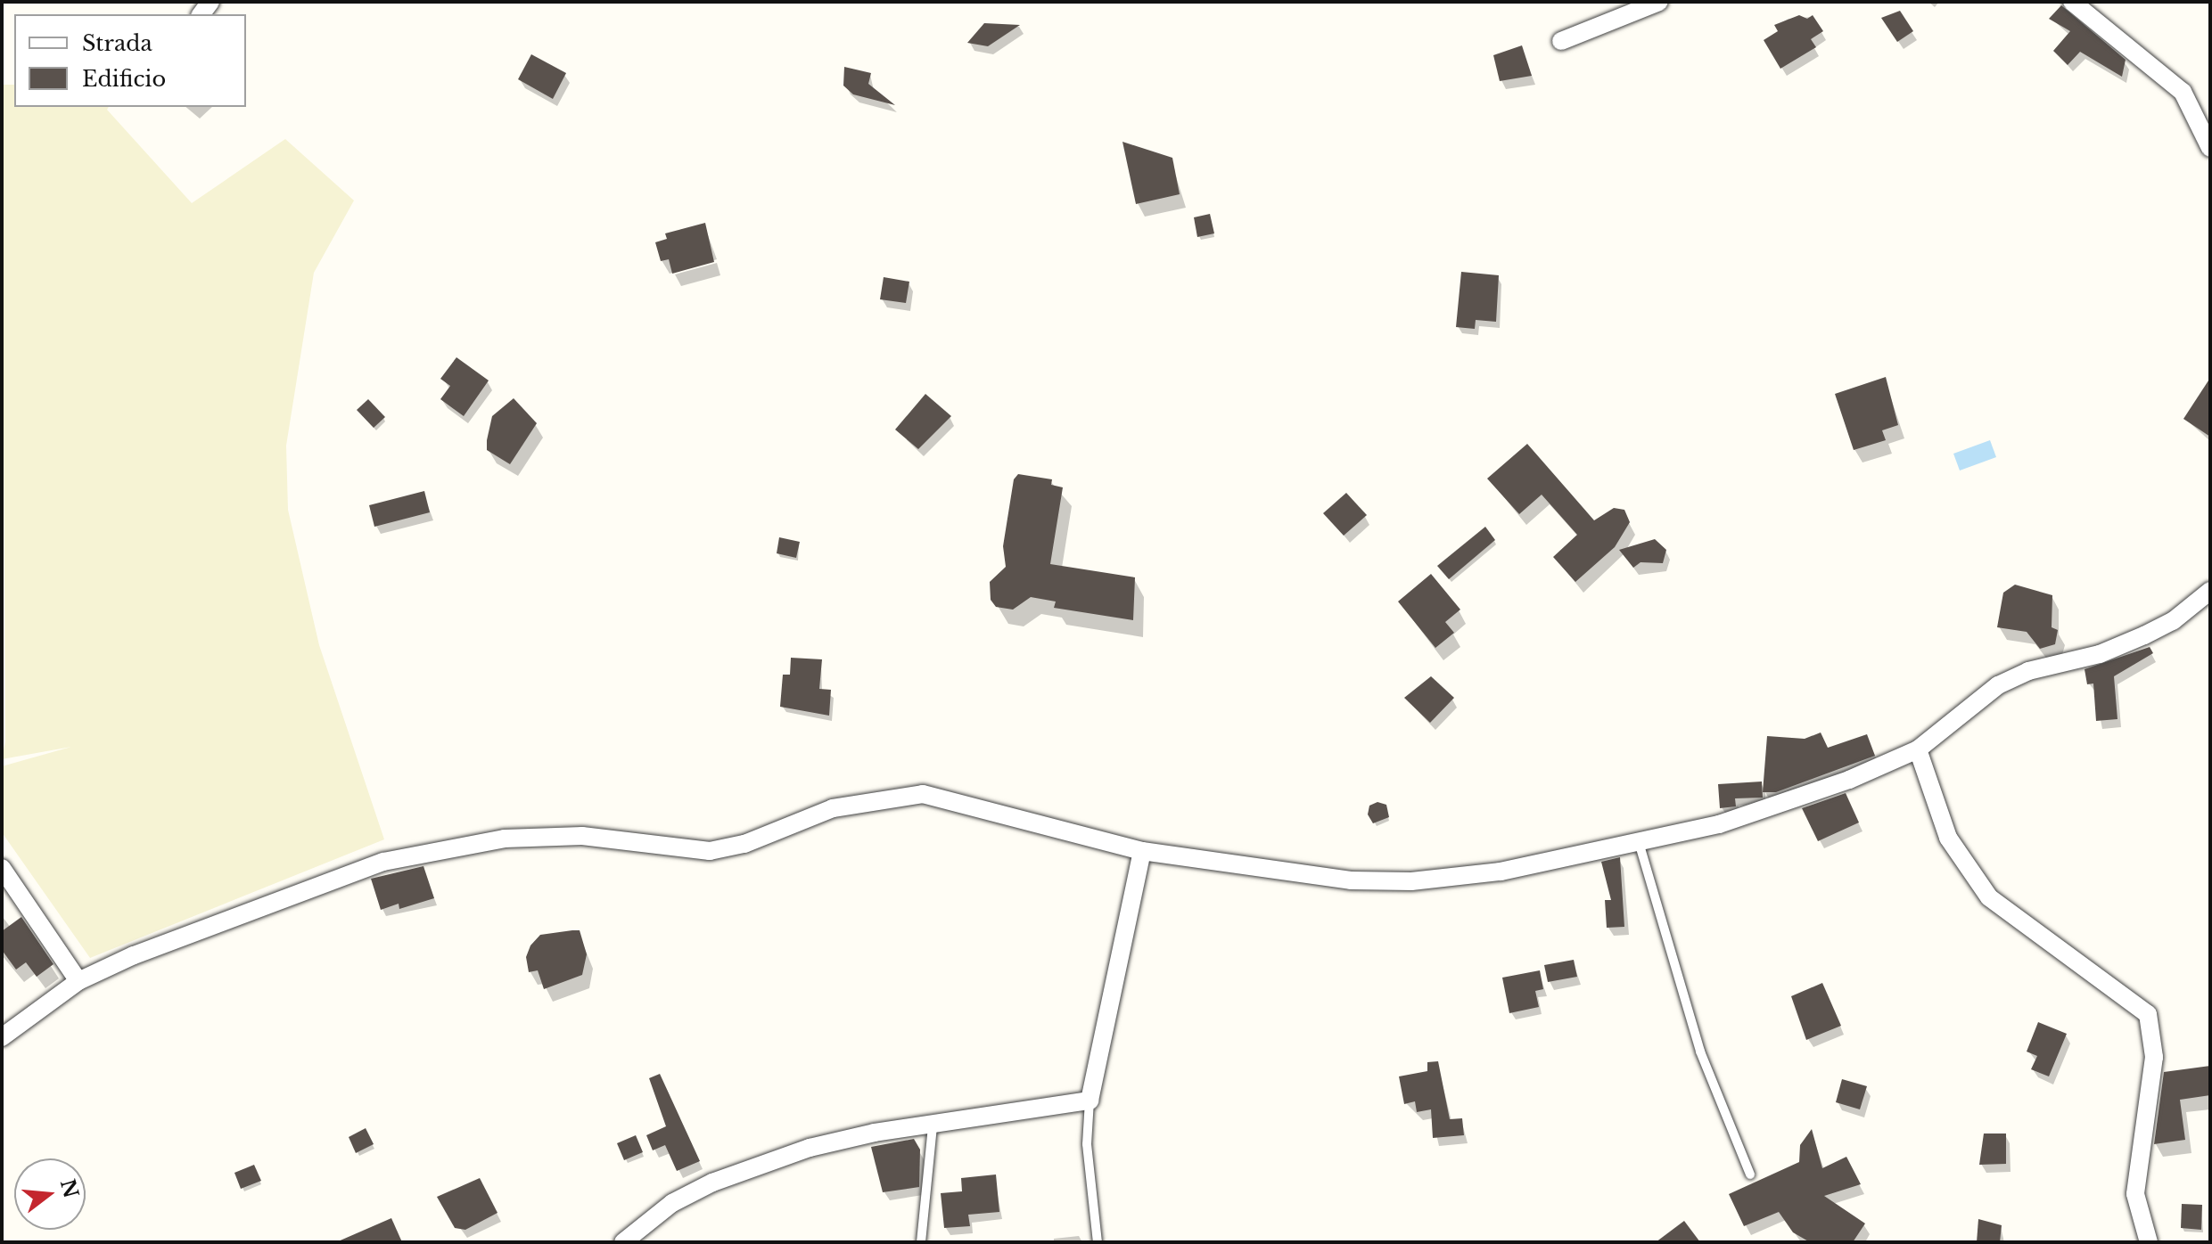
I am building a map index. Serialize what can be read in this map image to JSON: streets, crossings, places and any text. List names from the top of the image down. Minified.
{"legend":["Strada","Edificio"],"north":"right"}
